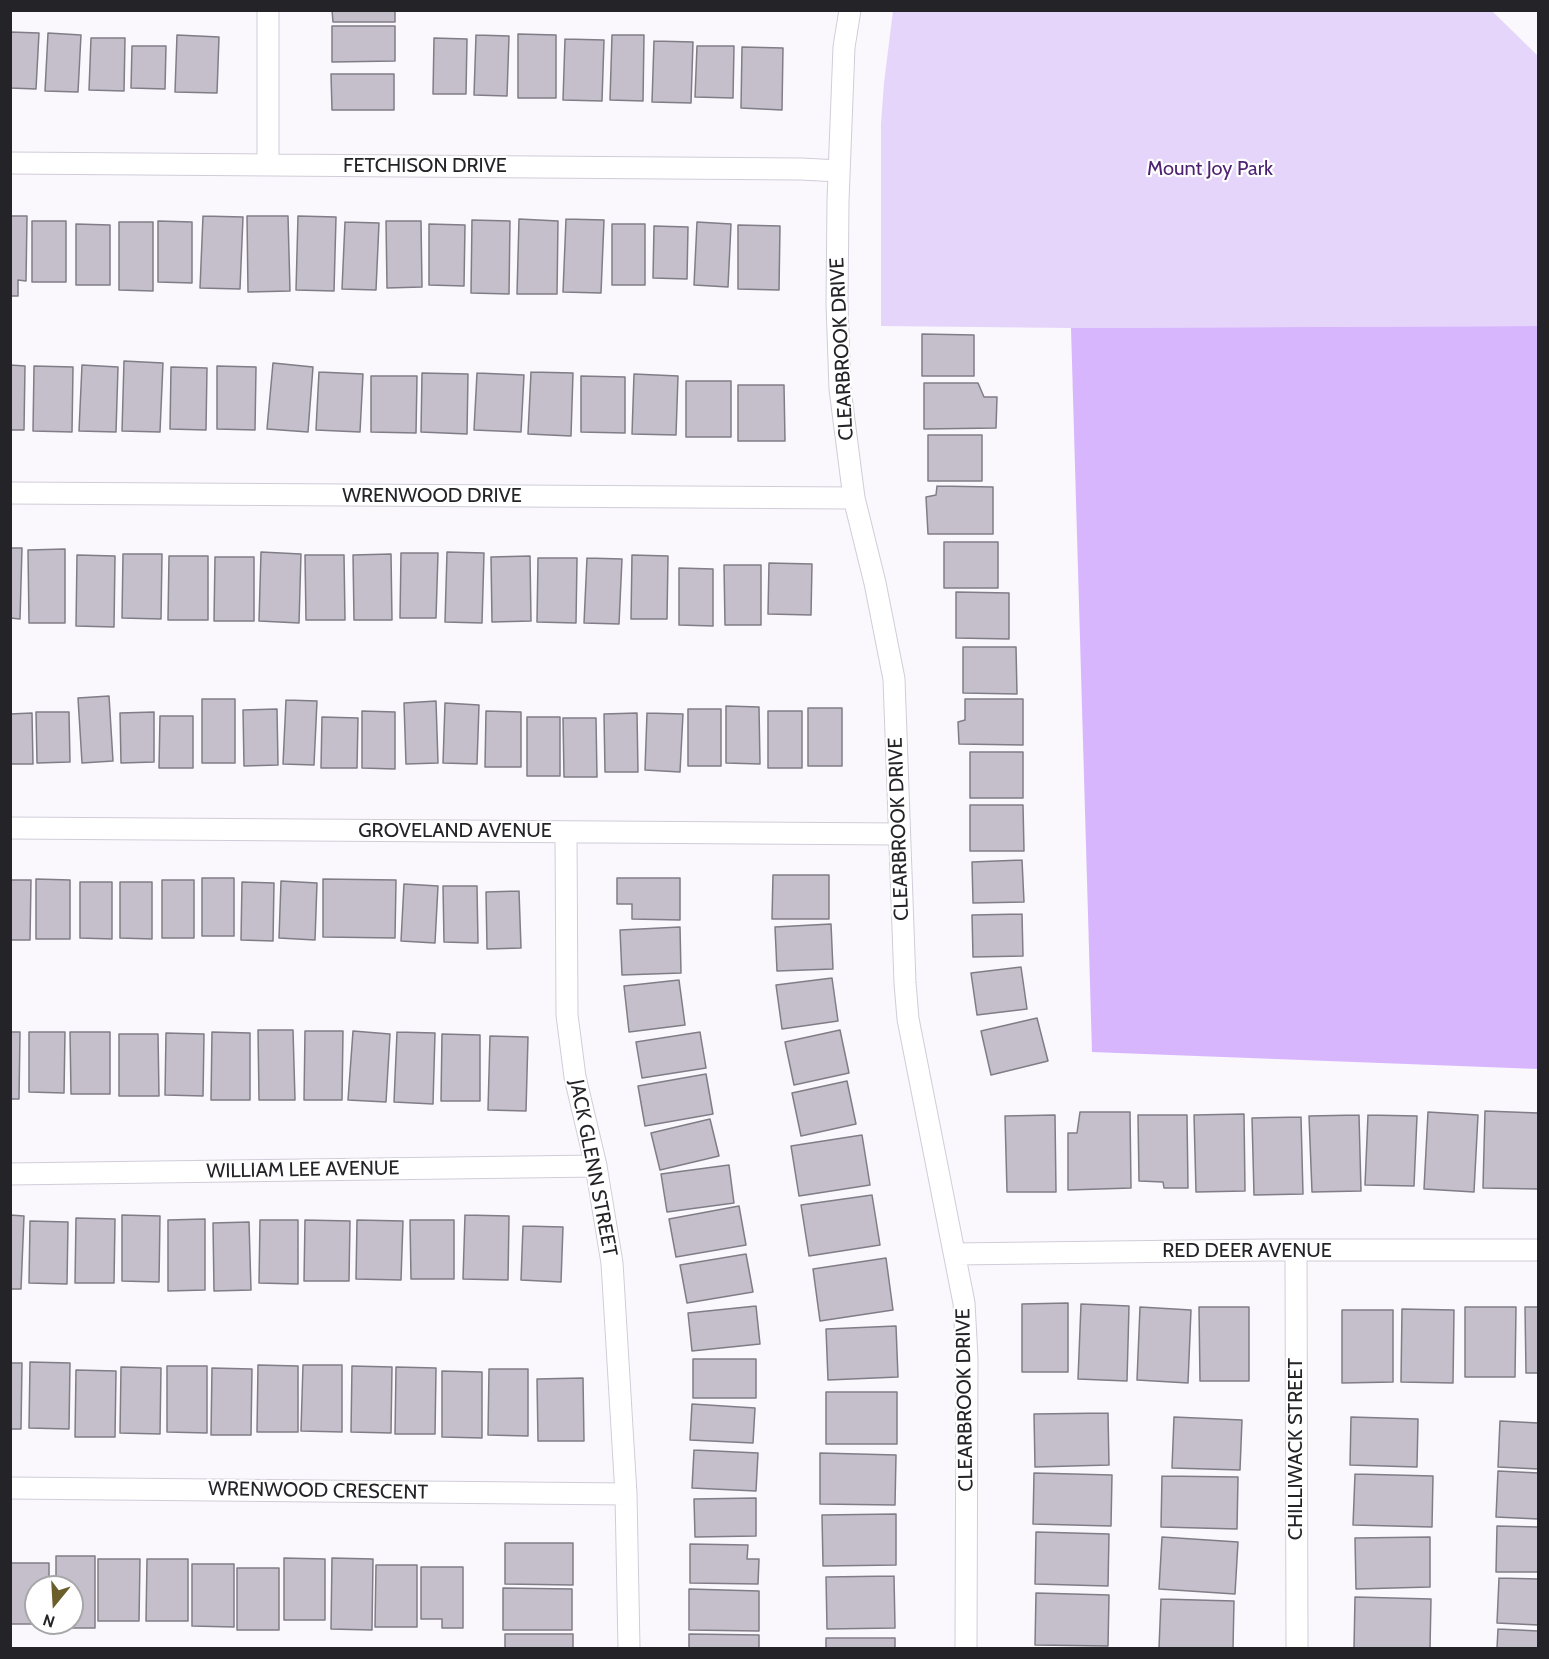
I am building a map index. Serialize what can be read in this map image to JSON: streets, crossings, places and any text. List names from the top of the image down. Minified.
{"streets":{"street":["FETCHISON DRIVE","CLEARBROOK DRIVE","WRENWOOD DRIVE","GROVELAND AVENUE","JACK GLENN STREET","WILLIAM LEE AVENUE","RED DEER AVENUE","CHILLIWACK STREET","WRENWOOD CRESCENT"]},"crossings":[["FETCHISON DRIVE","CLEARBROOK DRIVE"],["CLEARBROOK DRIVE","WRENWOOD DRIVE"],["CLEARBROOK DRIVE","GROVELAND AVENUE"],["CLEARBROOK DRIVE","RED DEER AVENUE"],["GROVELAND AVENUE","JACK GLENN STREET"],["JACK GLENN STREET","WILLIAM LEE AVENUE"],["JACK GLENN STREET","WRENWOOD CRESCENT"],["RED DEER AVENUE","CHILLIWACK STREET"]],"parks":["Mount Joy Park"],"north":"bottom"}
